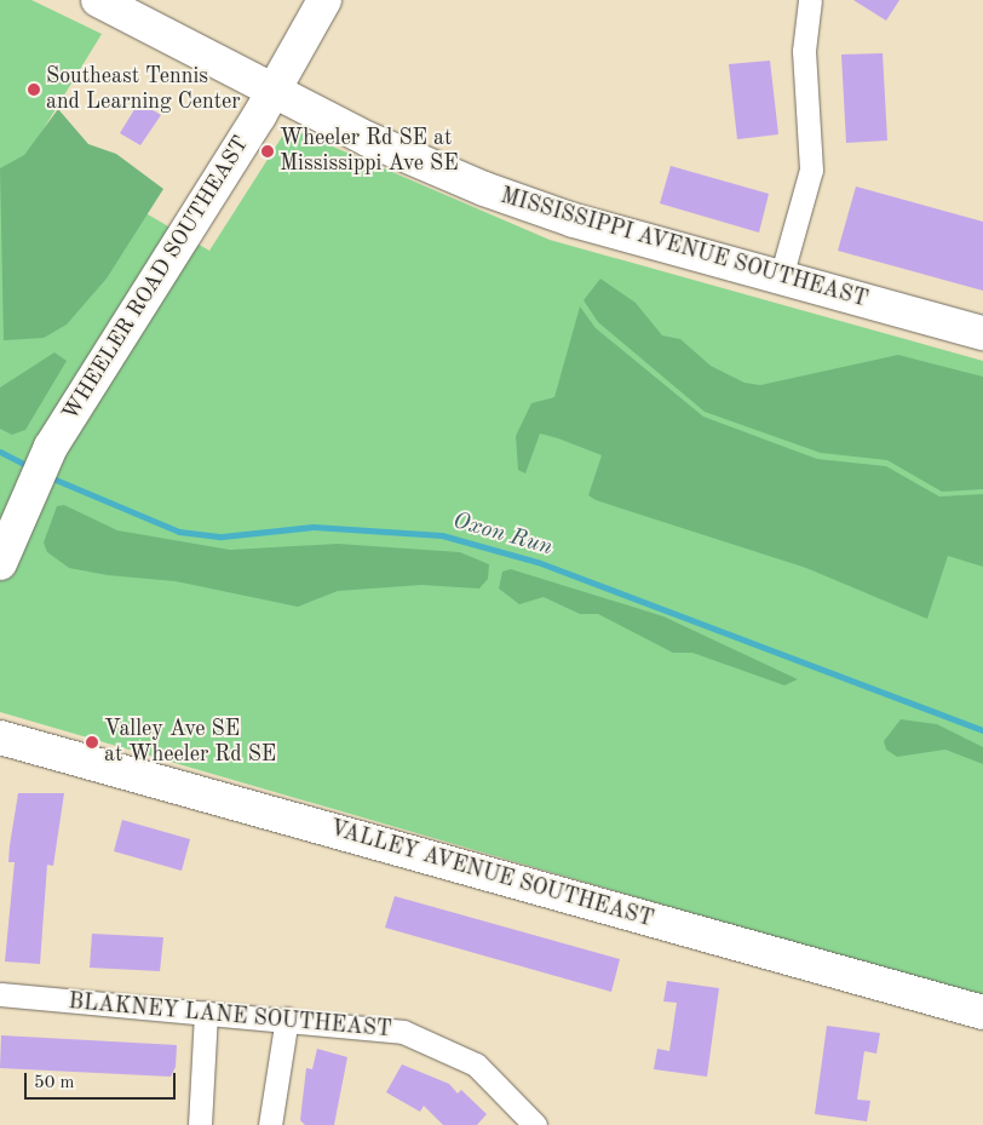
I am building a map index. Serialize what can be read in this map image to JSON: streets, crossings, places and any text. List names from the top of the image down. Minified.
{"streets":{"main road":["MISSISSIPPI AVENUE SOUTHEAST","WHEELER ROAD SOUTHEAST","VALLEY AVENUE SOUTHEAST"],"street":["BLAKNEY LANE SOUTHEAST"]},"crossings":[["MISSISSIPPI AVENUE SOUTHEAST","WHEELER ROAD SOUTHEAST"]],"water":["Oxon Run"],"places":["Southeast Tennis and Learning Center","Wheeler Rd SE at Mississippi Ave SE","Valley Ave SE at Wheeler Rd SE"],"scale_bar":"50 m"}
